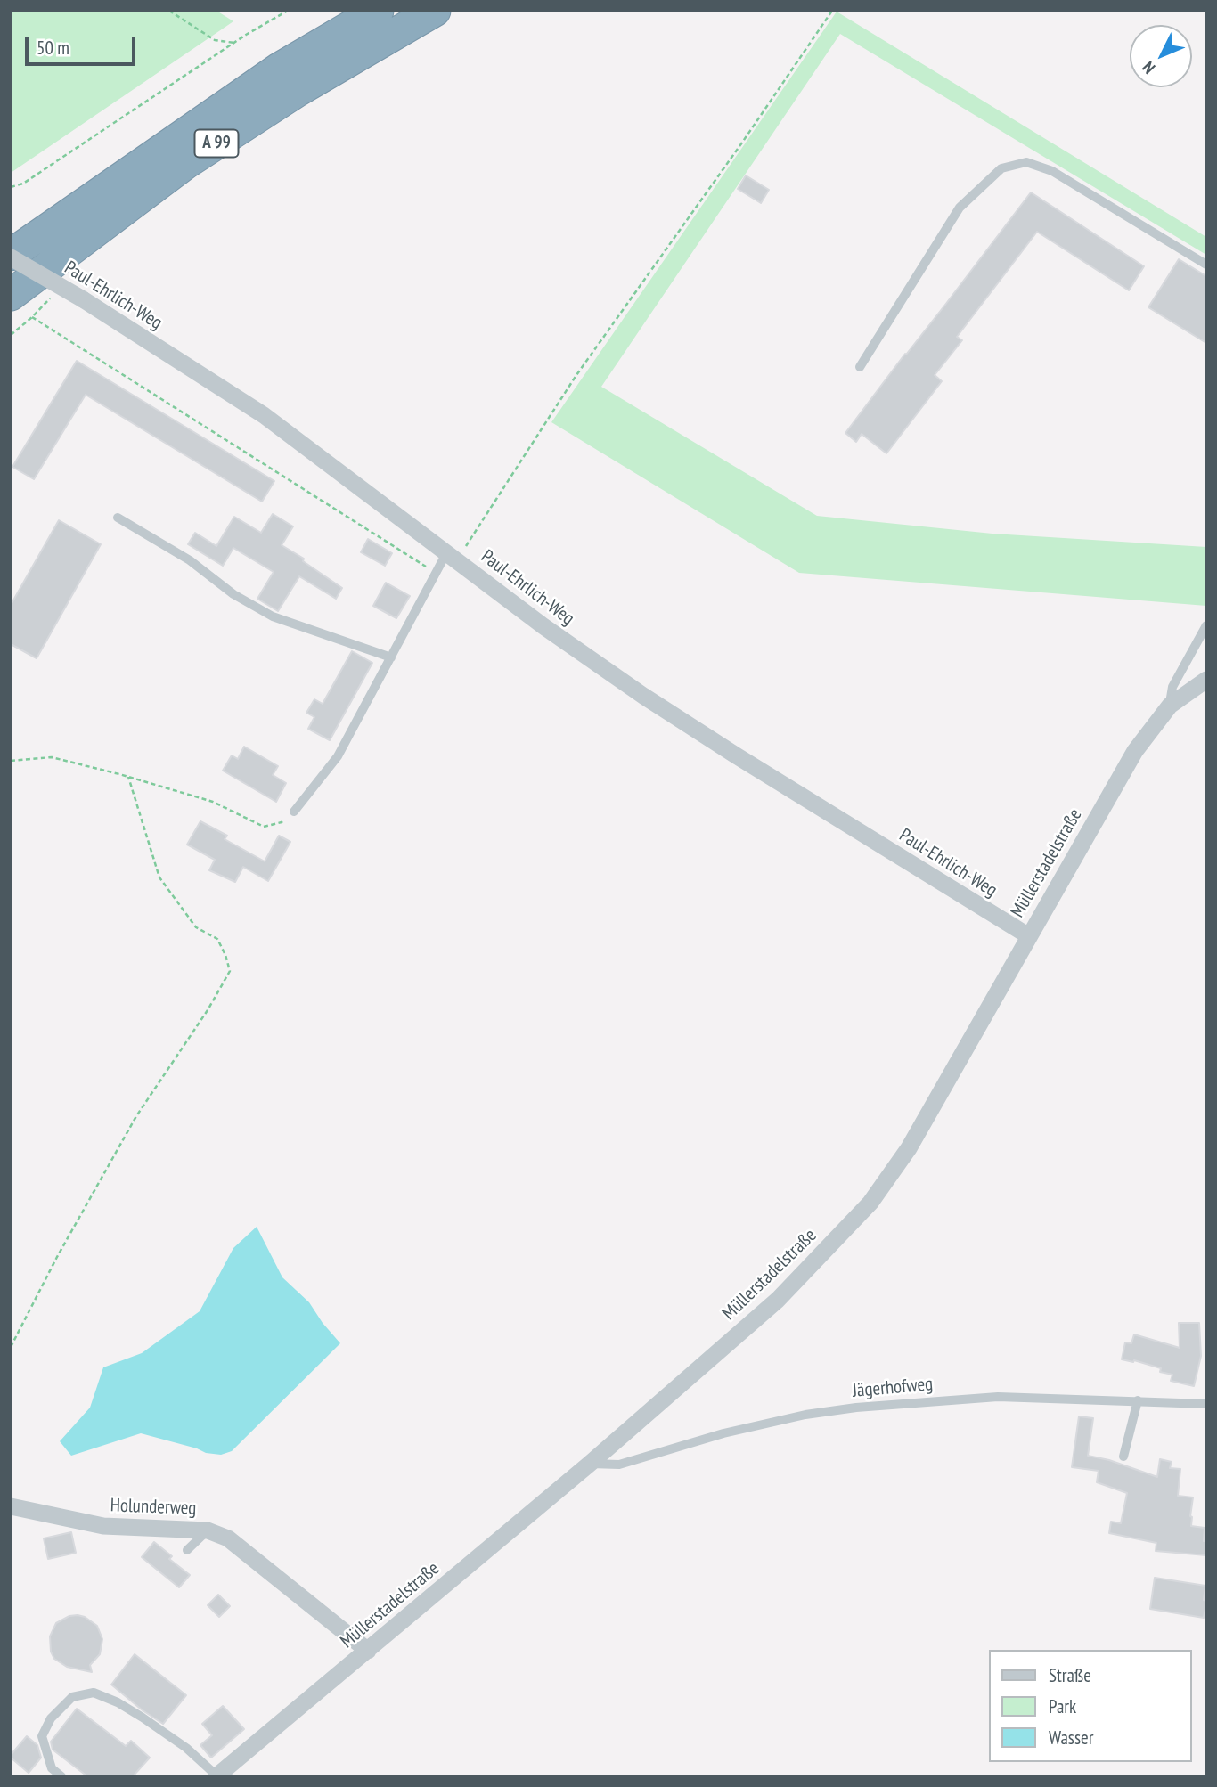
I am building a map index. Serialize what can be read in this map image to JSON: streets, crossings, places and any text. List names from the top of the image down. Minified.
{"streets":{"highway":["A 99"],"street":["Paul-Ehrlich-Weg","Müllerstadelstraße","Holunderweg"],"lane":["Jägerhofweg"]},"crossings":[["A 99","Paul-Ehrlich-Weg"],["Paul-Ehrlich-Weg","Müllerstadelstraße"],["Müllerstadelstraße","Jägerhofweg"],["Müllerstadelstraße","Holunderweg"]],"legend":["Straße","Park","Wasser"],"scale_bar":"50 m","north":"bottom left"}
